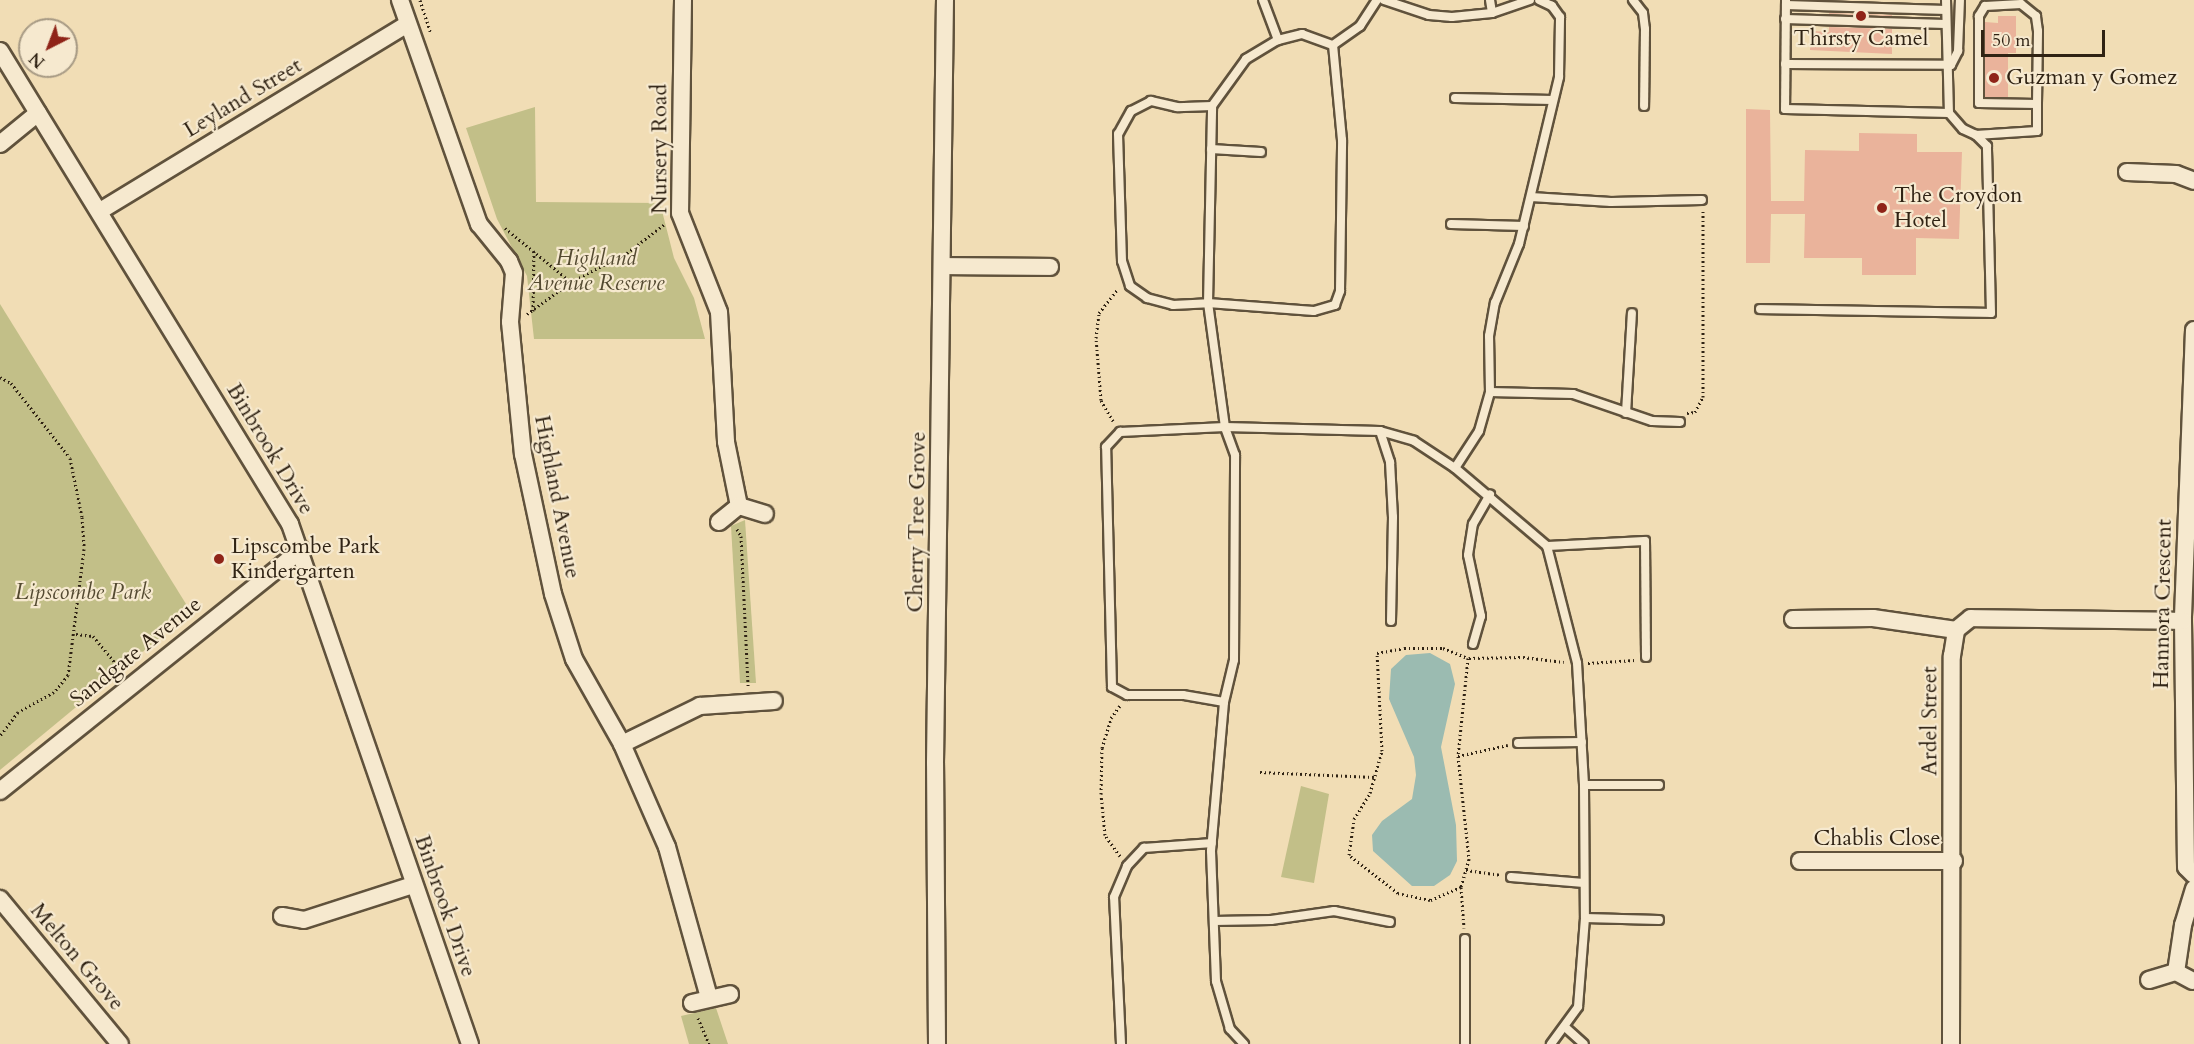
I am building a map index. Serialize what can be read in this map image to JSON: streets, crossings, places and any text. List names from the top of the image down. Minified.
{"streets":{"street":["Leyland Street","Nursery Road","Binbrook Drive","Highland Avenue","Cherry Tree Grove","Hannora Crescent","Sandgate Avenue","Ardel Street","Chablis Close","Melton Grove"]},"crossings":[["Leyland Street","Binbrook Drive"],["Leyland Street","Highland Avenue"],["Binbrook Drive","Sandgate Avenue"],["Ardel Street","Chablis Close"]],"parks":["Highland Avenue Reserve","Lipscombe Park"],"places":["Thirsty Camel","Guzman y Gomez","The Croydon Hotel","Lipscombe Park Kindergarten"],"scale_bar":"50 m","north":"bottom left"}
